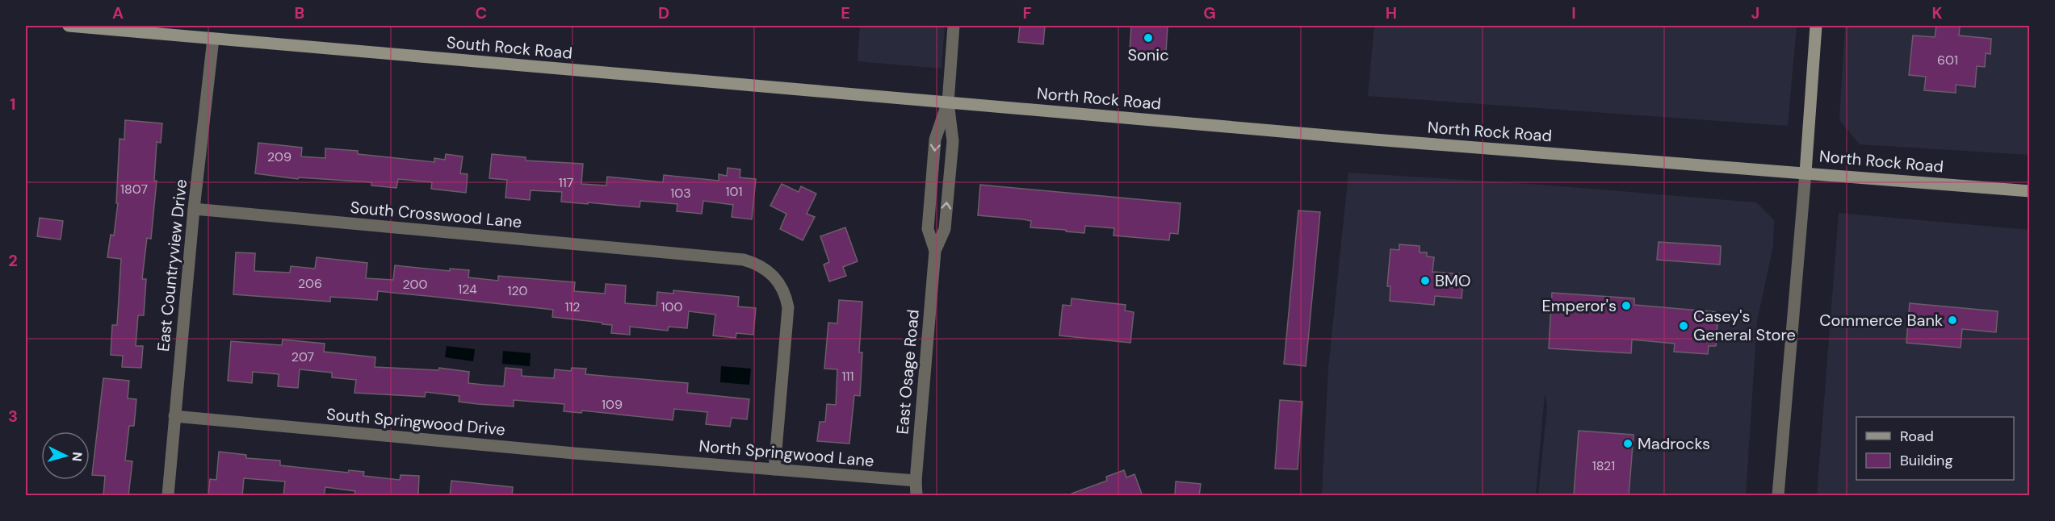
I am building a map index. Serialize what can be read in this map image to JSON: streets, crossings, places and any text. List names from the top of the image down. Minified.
{"streets":{"main road":["South Rock Road","North Rock Road"],"street":["South Crosswood Lane","East Countryview Drive","East Osage Road","South Springwood Drive","North Springwood Lane"]},"crossings":[["South Rock Road","North Rock Road"],["South Rock Road","East Countryview Drive"],["South Rock Road","East Osage Road"],["North Rock Road","East Osage Road"],["South Crosswood Lane","East Countryview Drive"],["South Crosswood Lane","North Springwood Lane"],["East Countryview Drive","South Springwood Drive"],["East Osage Road","North Springwood Lane"],["South Springwood Drive","North Springwood Lane"]],"places":["Sonic","BMO","Emperor's","Commerce Bank","Casey's General Store","Madrocks"],"house_numbers":["601","209","117","1807","101","103","206","200","124","120","112","100","207","111","109","1821"],"legend":["Road","Building"],"north":"right","grid":{"columns":["A","B","C","D","E","F","G","H","I","J","K"],"rows":["1","2","3"]}}
